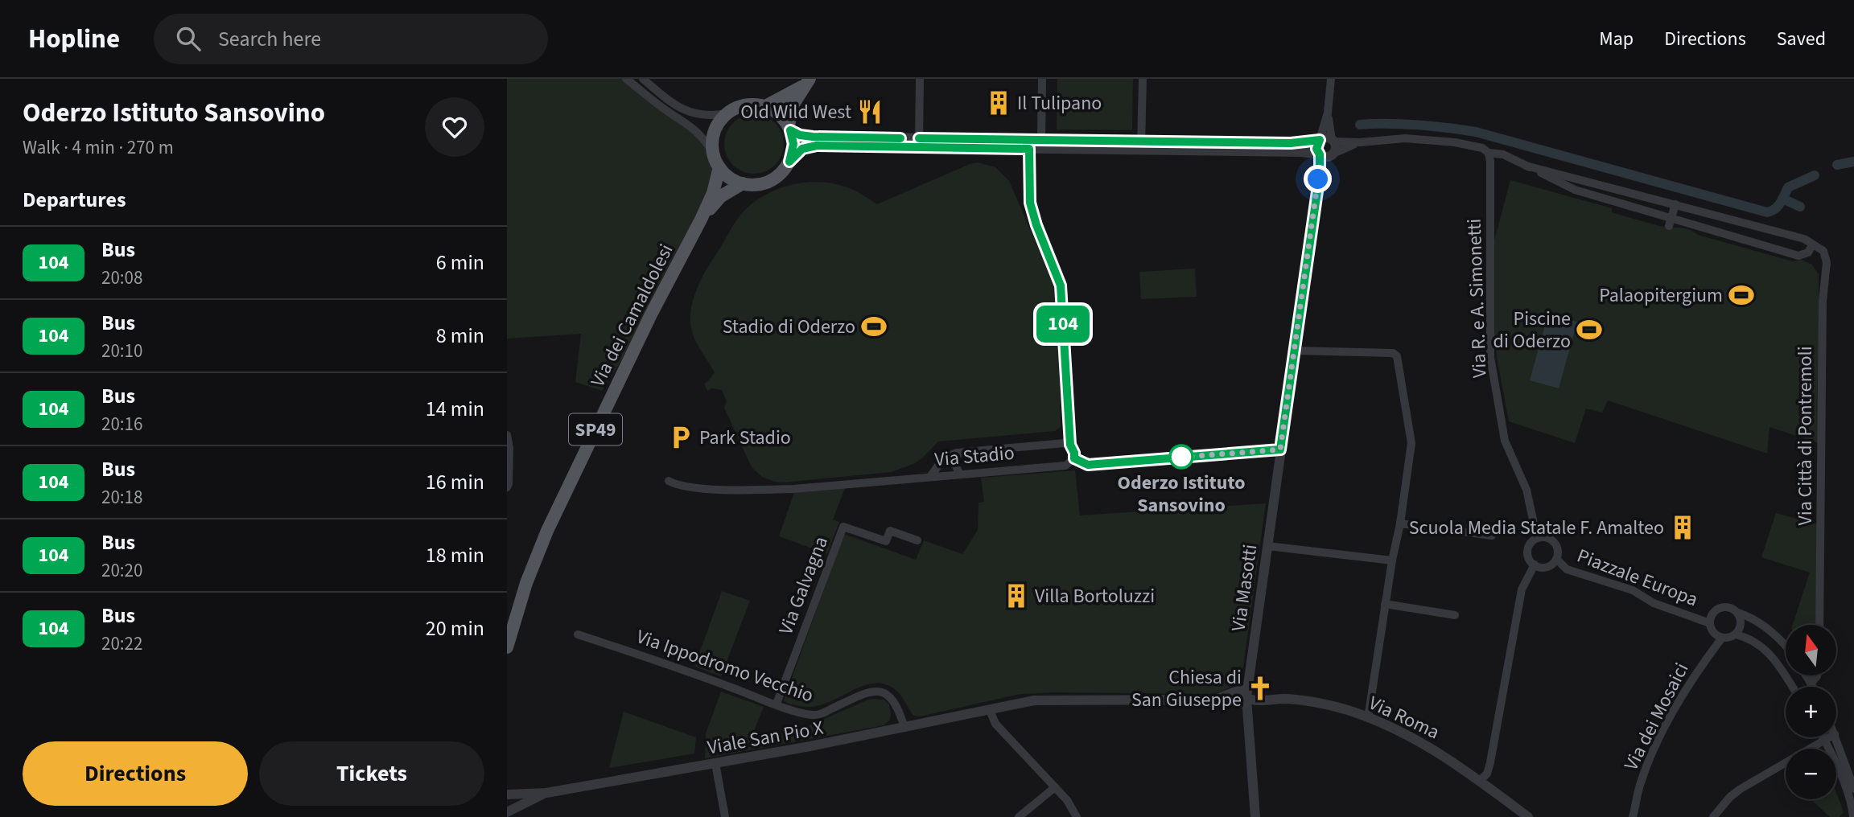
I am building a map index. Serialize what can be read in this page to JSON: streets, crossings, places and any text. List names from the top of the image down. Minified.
{"streets":{"main road":["Via dei Camaldolesi","SP49"],"street":["Via R. e A. Simonetti","Via Città di Pontremoli","Via Stadio","Piazzale Europa","Via Galvagna","Via Masotti","Via Ippodromo Vecchio","Via dei Mosaici","Via Roma","Viale San Pio X"]},"crossings":[["Via R. e A. Simonetti","Piazzale Europa"],["Via dei Camaldolesi","SP49"],["Piazzale Europa","Via dei Mosaici"],["Via Galvagna","Via Ippodromo Vecchio"],["Via Masotti","Via Roma"],["Via Ippodromo Vecchio","Viale San Pio X"],["Via Roma","Viale San Pio X"]],"places":{"building":["Il Tulipano","Scuola Media Statale F. Amalteo","Villa Bortoluzzi"],"restaurant":["Old Wild West"],"sports":["Palaopitergium","Stadio di Oderzo","Piscine di Oderzo"],"parking":["Park Stadio"],"other":["Oderzo Istituto Sansovino"],"church":["Chiesa di San Giuseppe"]},"lines":["bus line 104"],"north":"top","page":{"header":"Hopline","search":"Search here","nav":["Map","Directions","Saved"],"heading":[["Oderzo Istituto Sansovino","Walk · 4 min · 270 m"],"Departures"],"on_map":"104","list":[{"mark":"104","name":"Bus","note":"20:08","value":"6 min"},{"mark":"104","name":"Bus","note":"20:10","value":"8 min"},{"mark":"104","name":"Bus","note":"20:16","value":"14 min"},{"mark":"104","name":"Bus","note":"20:18","value":"16 min"},{"mark":"104","name":"Bus","note":"20:20","value":"18 min"},{"mark":"104","name":"Bus","note":"20:22","value":"20 min"}],"map_buttons":["+","−"],"buttons":["Directions","Tickets"]}}
